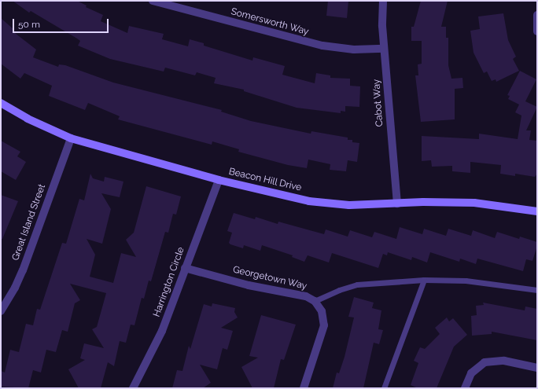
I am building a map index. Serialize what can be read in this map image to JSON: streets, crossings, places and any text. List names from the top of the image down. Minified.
{"streets":{"street":["Somersworth Way","Cabot Way","Beacon Hill Drive","Great Island Street","Georgetown Way","Harrington Circle"]},"crossings":[["Somersworth Way","Cabot Way"],["Cabot Way","Beacon Hill Drive"],["Beacon Hill Drive","Great Island Street"],["Beacon Hill Drive","Harrington Circle"],["Georgetown Way","Harrington Circle"]],"scale_bar":"50 m"}
